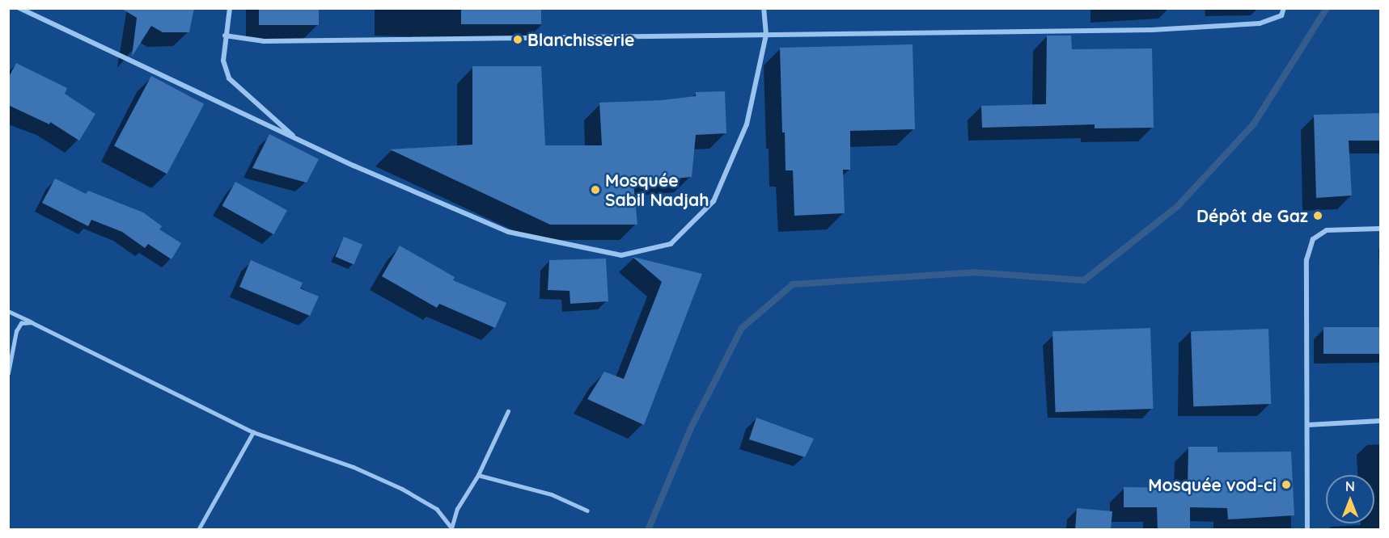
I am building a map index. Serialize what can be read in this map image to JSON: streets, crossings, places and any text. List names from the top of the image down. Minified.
{"places":["Blanchisserie","Mosquée Sabil Nadjah","Dépôt de Gaz","Mosquée vod-ci"],"north":"top"}
